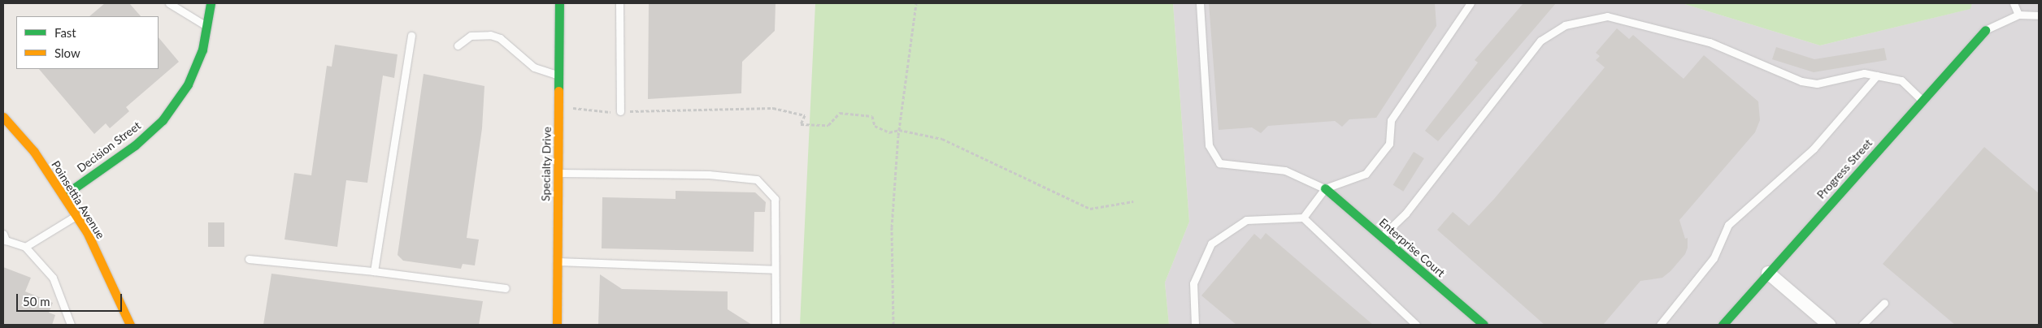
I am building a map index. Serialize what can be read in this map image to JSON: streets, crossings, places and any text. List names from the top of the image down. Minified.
{"streets":{"street":["Decision Street","Specialty Drive","Progress Street","Poinsettia Avenue","Enterprise Court"]},"crossings":[["Decision Street","Poinsettia Avenue"]],"legend":["Fast","Slow"],"scale_bar":"50 m"}
